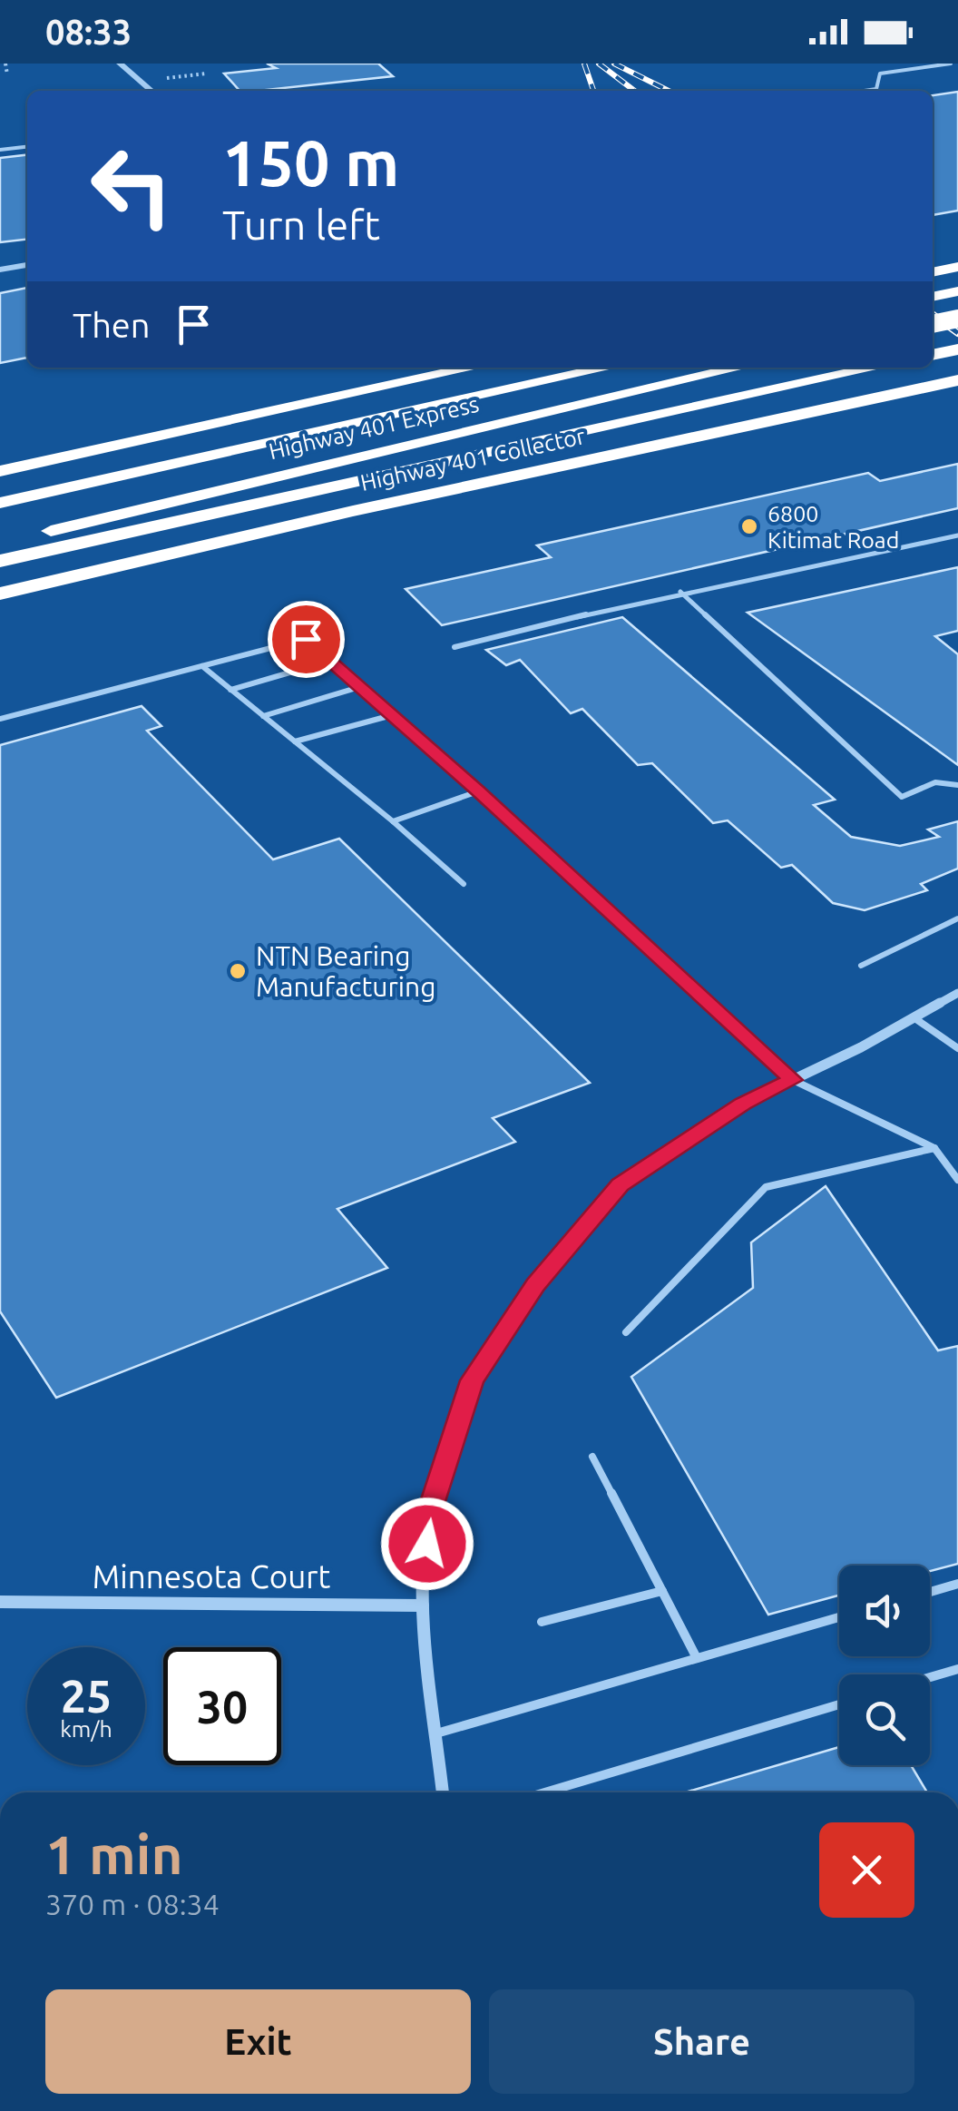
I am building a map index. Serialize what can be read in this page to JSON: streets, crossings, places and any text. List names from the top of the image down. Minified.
{"streets":{"highway":["Highway 401 Express","Highway 401 Collector"],"street":["Minnesota Court"]},"places":["6800 Kitimat Road","NTN Bearing Manufacturing"],"page":{"status":"08:33","turn":["150 m","Turn left"],"then":"Then","speed":"25 km/h","limit":"30","heading":["1 min","370 m · 08:34"],"buttons":["Exit","Share"]}}
